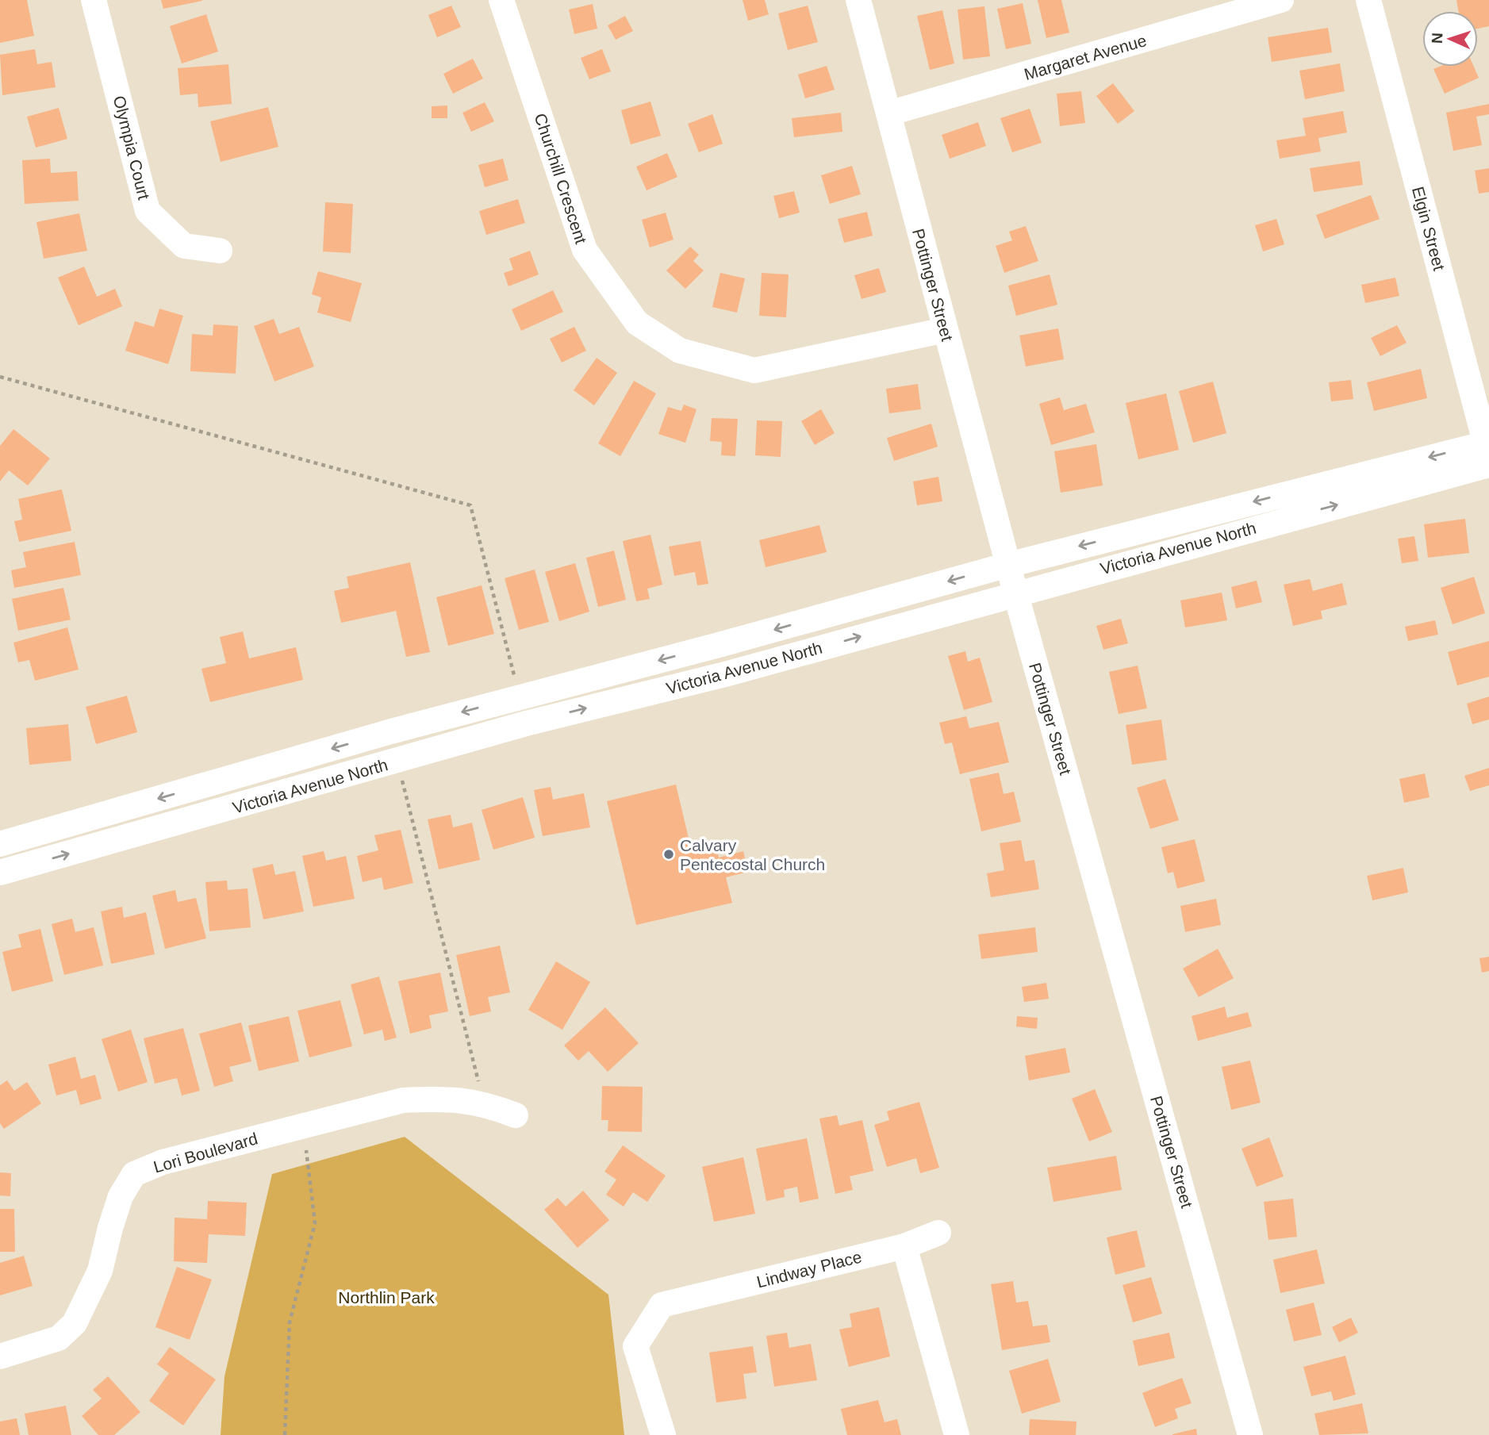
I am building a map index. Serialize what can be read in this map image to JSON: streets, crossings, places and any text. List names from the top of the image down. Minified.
{"streets":{"street":["Margaret Avenue","Olympia Court","Churchill Crescent","Elgin Street","Pottinger Street","Victoria Avenue North","Lori Boulevard","Lindway Place"]},"crossings":[["Margaret Avenue","Pottinger Street"],["Churchill Crescent","Pottinger Street"],["Elgin Street","Victoria Avenue North"],["Pottinger Street","Victoria Avenue North"]],"parks":["Northlin Park"],"places":["Calvary Pentecostal Church"],"north":"left"}
